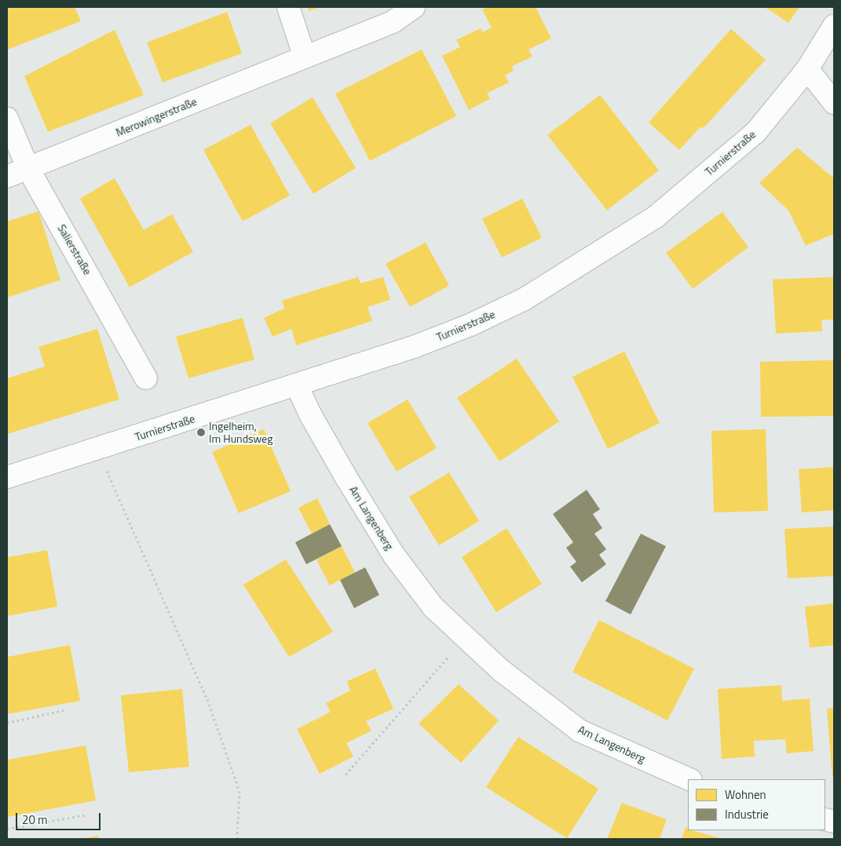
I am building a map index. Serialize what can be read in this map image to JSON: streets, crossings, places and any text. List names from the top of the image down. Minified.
{"streets":{"street":["Merowingerstraße","Turnierstraße","Salierstraße","Am Langenberg"]},"crossings":[["Merowingerstraße","Salierstraße"],["Turnierstraße","Am Langenberg"]],"places":["Ingelheim, Im Hundsweg"],"legend":["Wohnen","Industrie"],"scale_bar":"20 m"}
